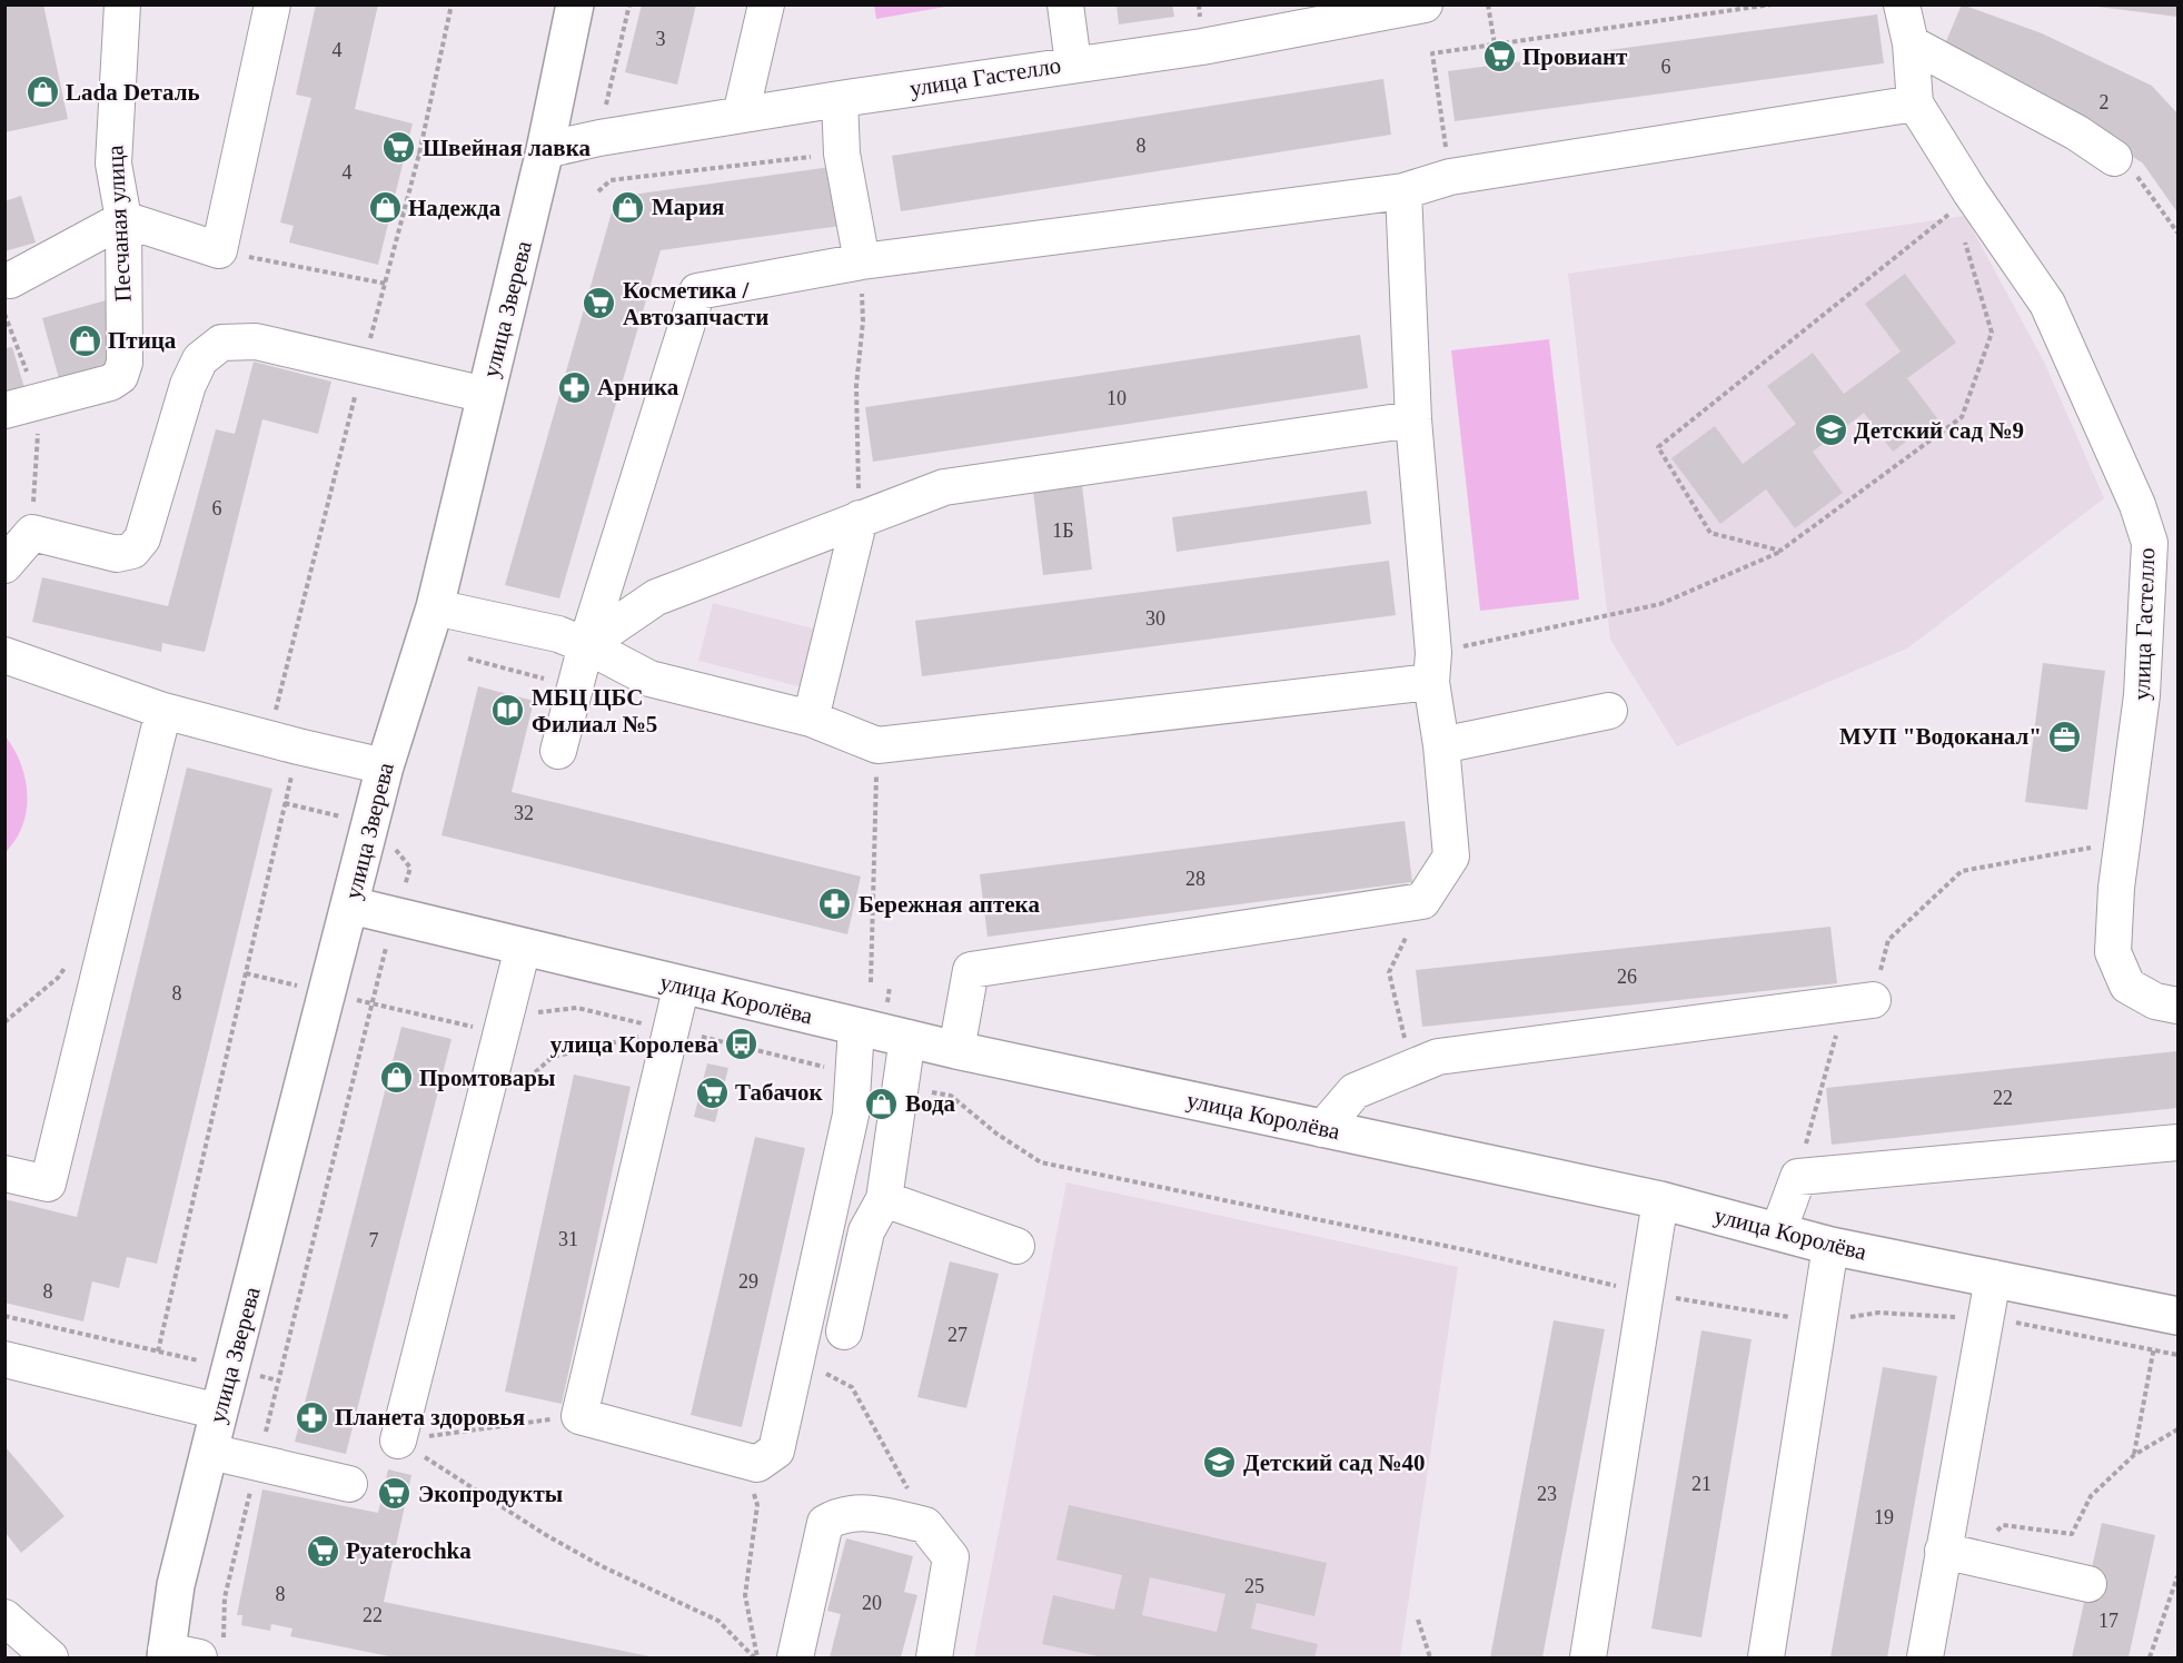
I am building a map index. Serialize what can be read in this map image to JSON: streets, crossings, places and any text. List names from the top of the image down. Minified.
{"streets":{"main road":["улица Зверева","улица Королёва"],"street":["улица Гастелло","Песчаная улица"]},"crossings":[["улица Гастелло","улица Зверева"],["улица Зверева","улица Королёва"]],"places":{"supermarket":["Провиант","Швейная лавка","Косметика / Автозапчасти","Табачок","Экопродукты","Pyaterochka"],"shop":["Lada Dеталь","Мария","Надежда","Птица","Промтовары","Вода"],"pharmacy":["Арника","Бережная аптека","Планета здоровья"],"school or university":["Детский сад №9","Детский сад №40"],"library":["МБЦ ЦБС Филиал №5"],"office":["МУП \"Водоканал\""],"bus stop":["улица Королева"]},"house_numbers":["3","4","6","2","8","4","10","6","1Б","30","32","28","26","8","22","31","7","29","8","27","21","23","19","25","8","20","22","17"]}
